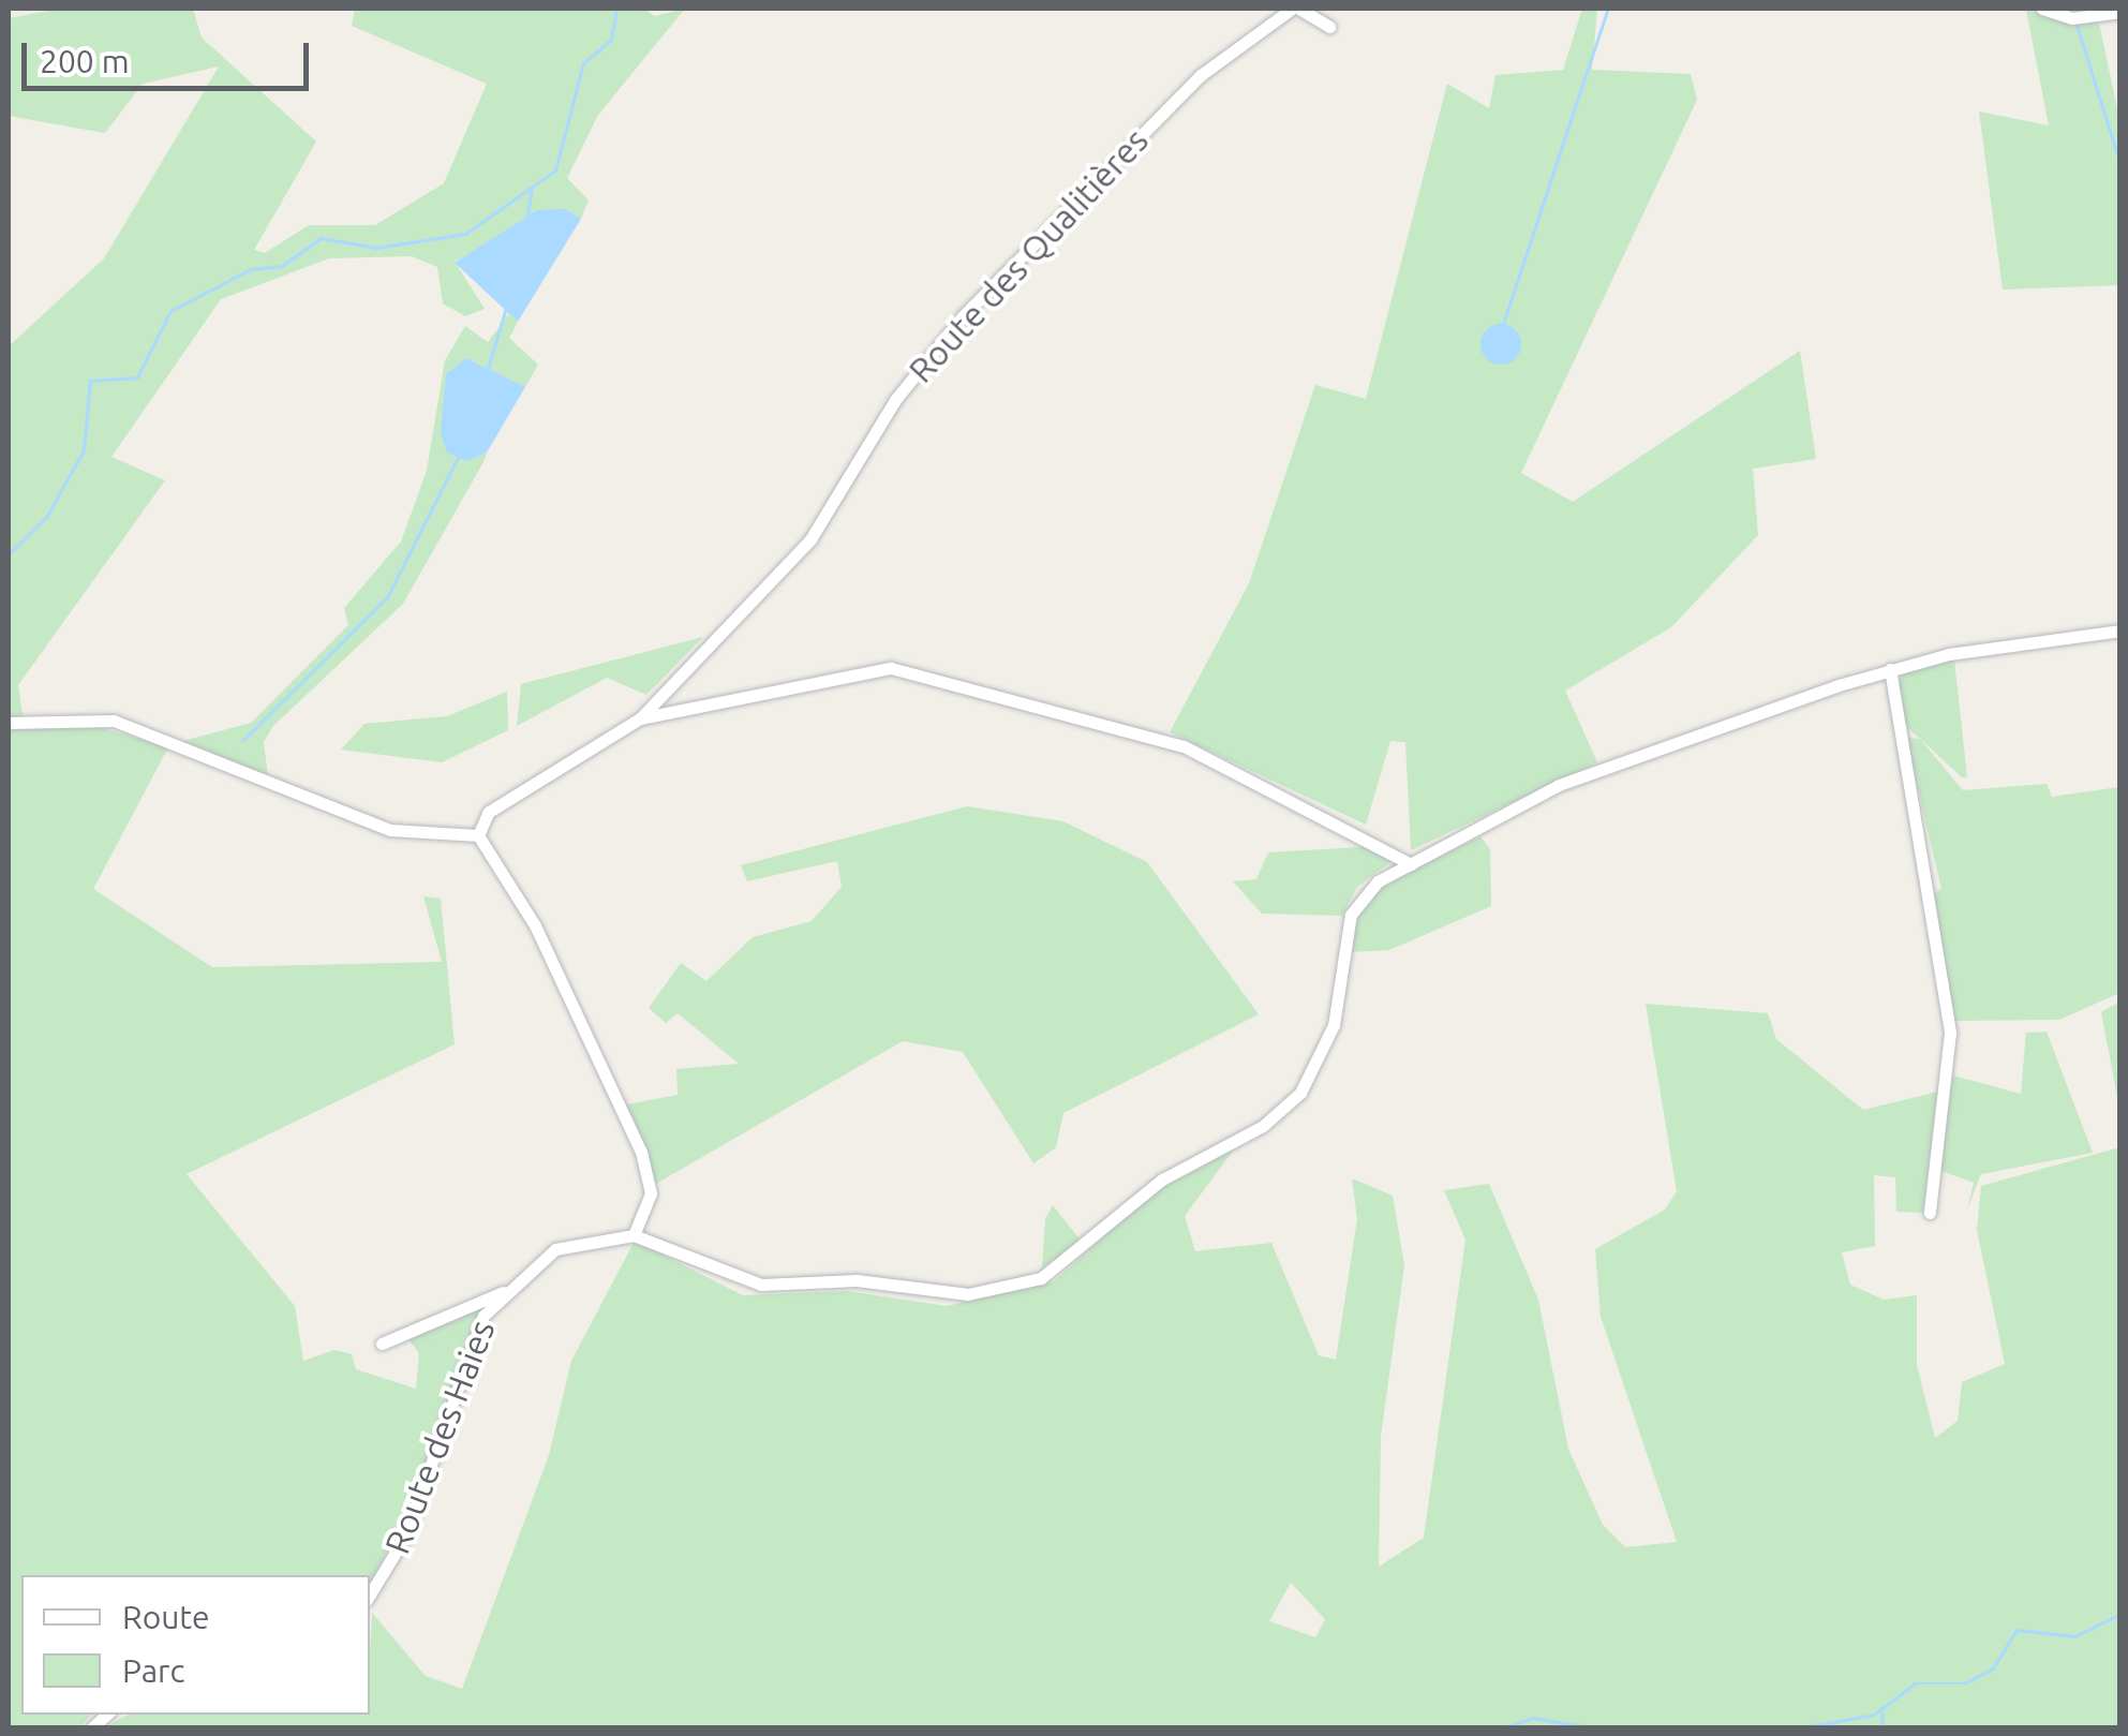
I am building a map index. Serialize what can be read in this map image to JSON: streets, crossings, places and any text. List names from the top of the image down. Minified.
{"streets":{"street":["Route des Qualitières","Route des Haies"]},"legend":["Route","Parc"],"scale_bar":"200 m"}
